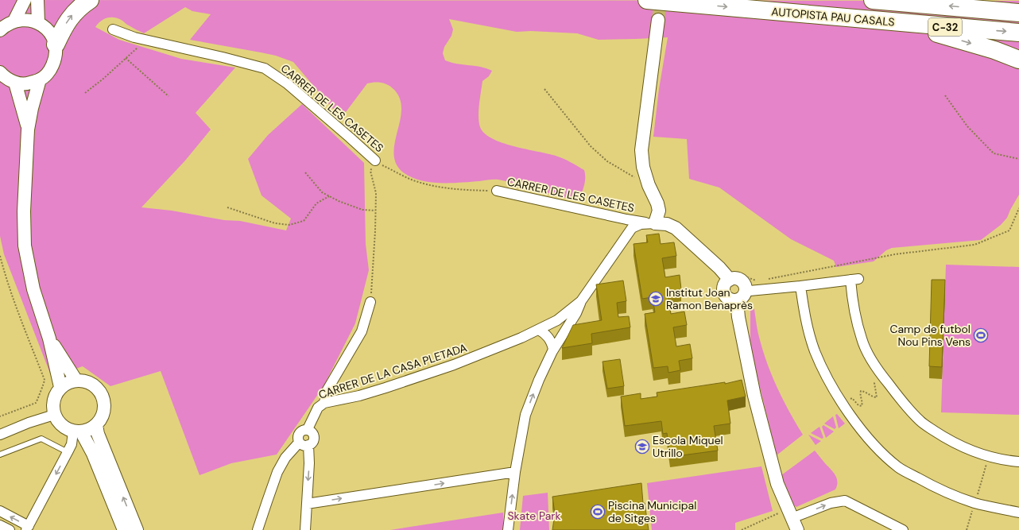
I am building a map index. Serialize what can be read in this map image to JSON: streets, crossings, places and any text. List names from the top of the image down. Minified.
{"streets":{"highway":["AUTOPISTA PAU CASALS","C-32"],"street":["CARRER DE LES CASETES","CARRER DE LA CASA PLETADA"]},"crossings":[["CARRER DE LES CASETES","CARRER DE LA CASA PLETADA"]],"parks":["Skate Park"],"places":{"school or university":["Institut Joan Ramon Benaprès","Escola Miquel Utrillo"],"sports":["Camp de futbol Nou Pins Vens","Piscina Municipal de Sitges"]}}
